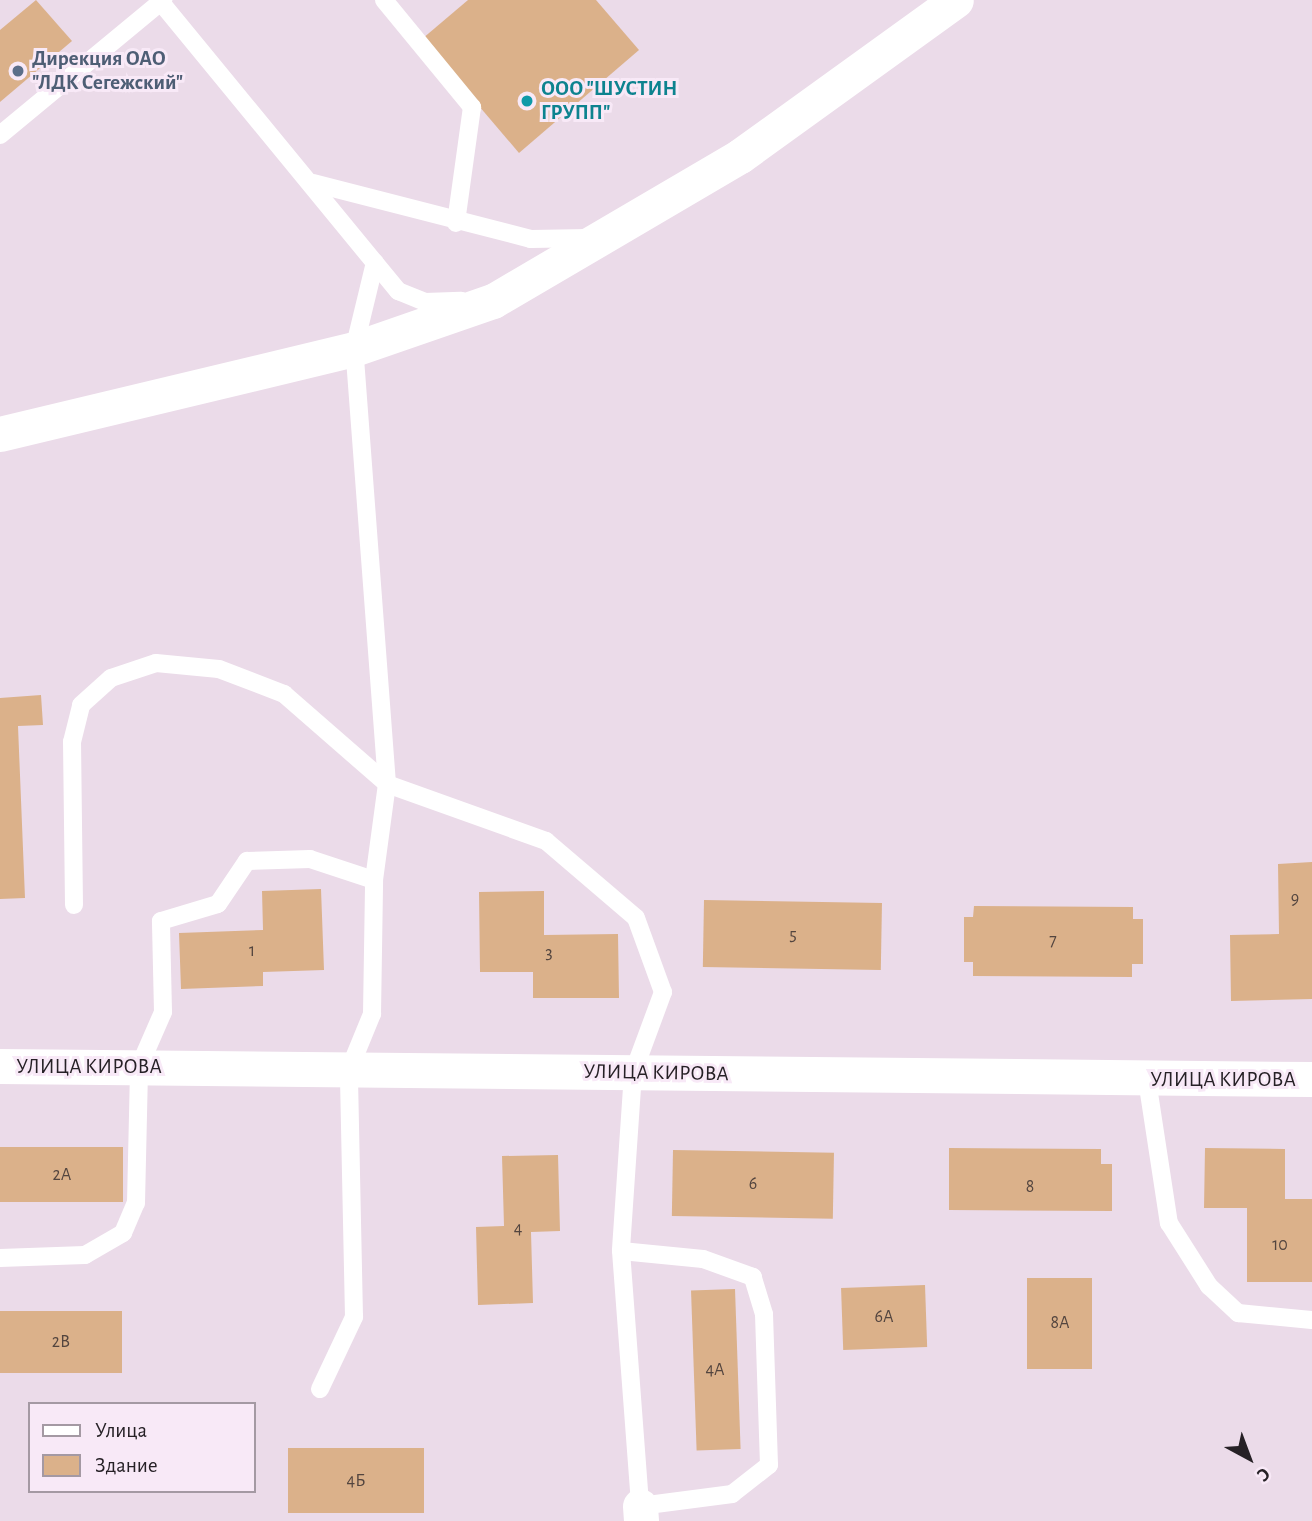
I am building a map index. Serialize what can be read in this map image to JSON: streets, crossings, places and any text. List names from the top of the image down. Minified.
{"streets":{"street":["УЛИЦА КИРОВА"]},"places":["Дирекция ОАО \"ЛДК Сегежский\"","ООО \"ШУСТИН ГРУПП\""],"house_numbers":["9","5","7","1","3","2А","6","8","4","10","6А","8А","2В","4А","4Б"],"legend":["Улица","Здание"],"north":"bottom right"}
